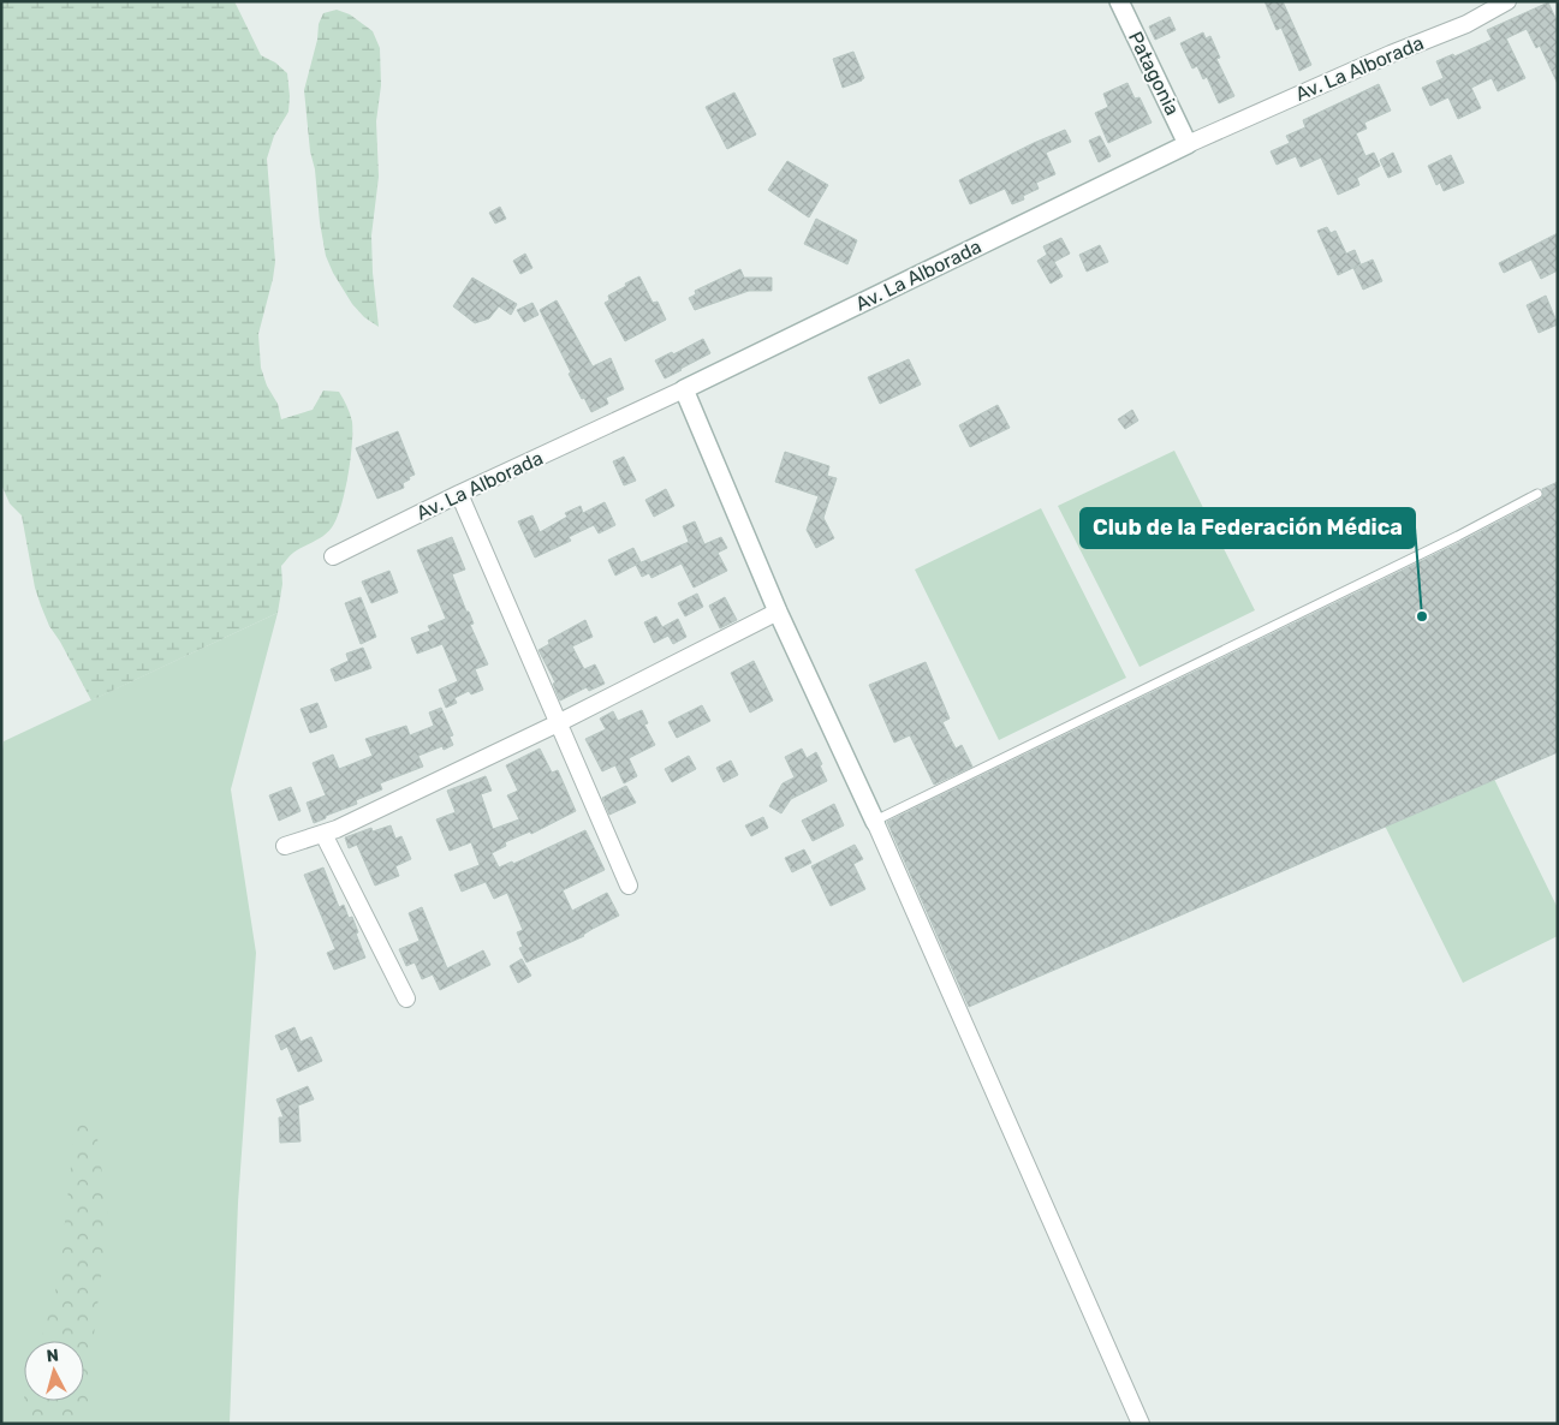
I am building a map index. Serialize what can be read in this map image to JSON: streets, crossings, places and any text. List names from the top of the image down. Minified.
{"streets":{"main road":["Av. La Alborada","Patagonia"]},"crossings":[["Av. La Alborada","Patagonia"]],"places":["Club de la Federación Médica"],"north":"top"}
